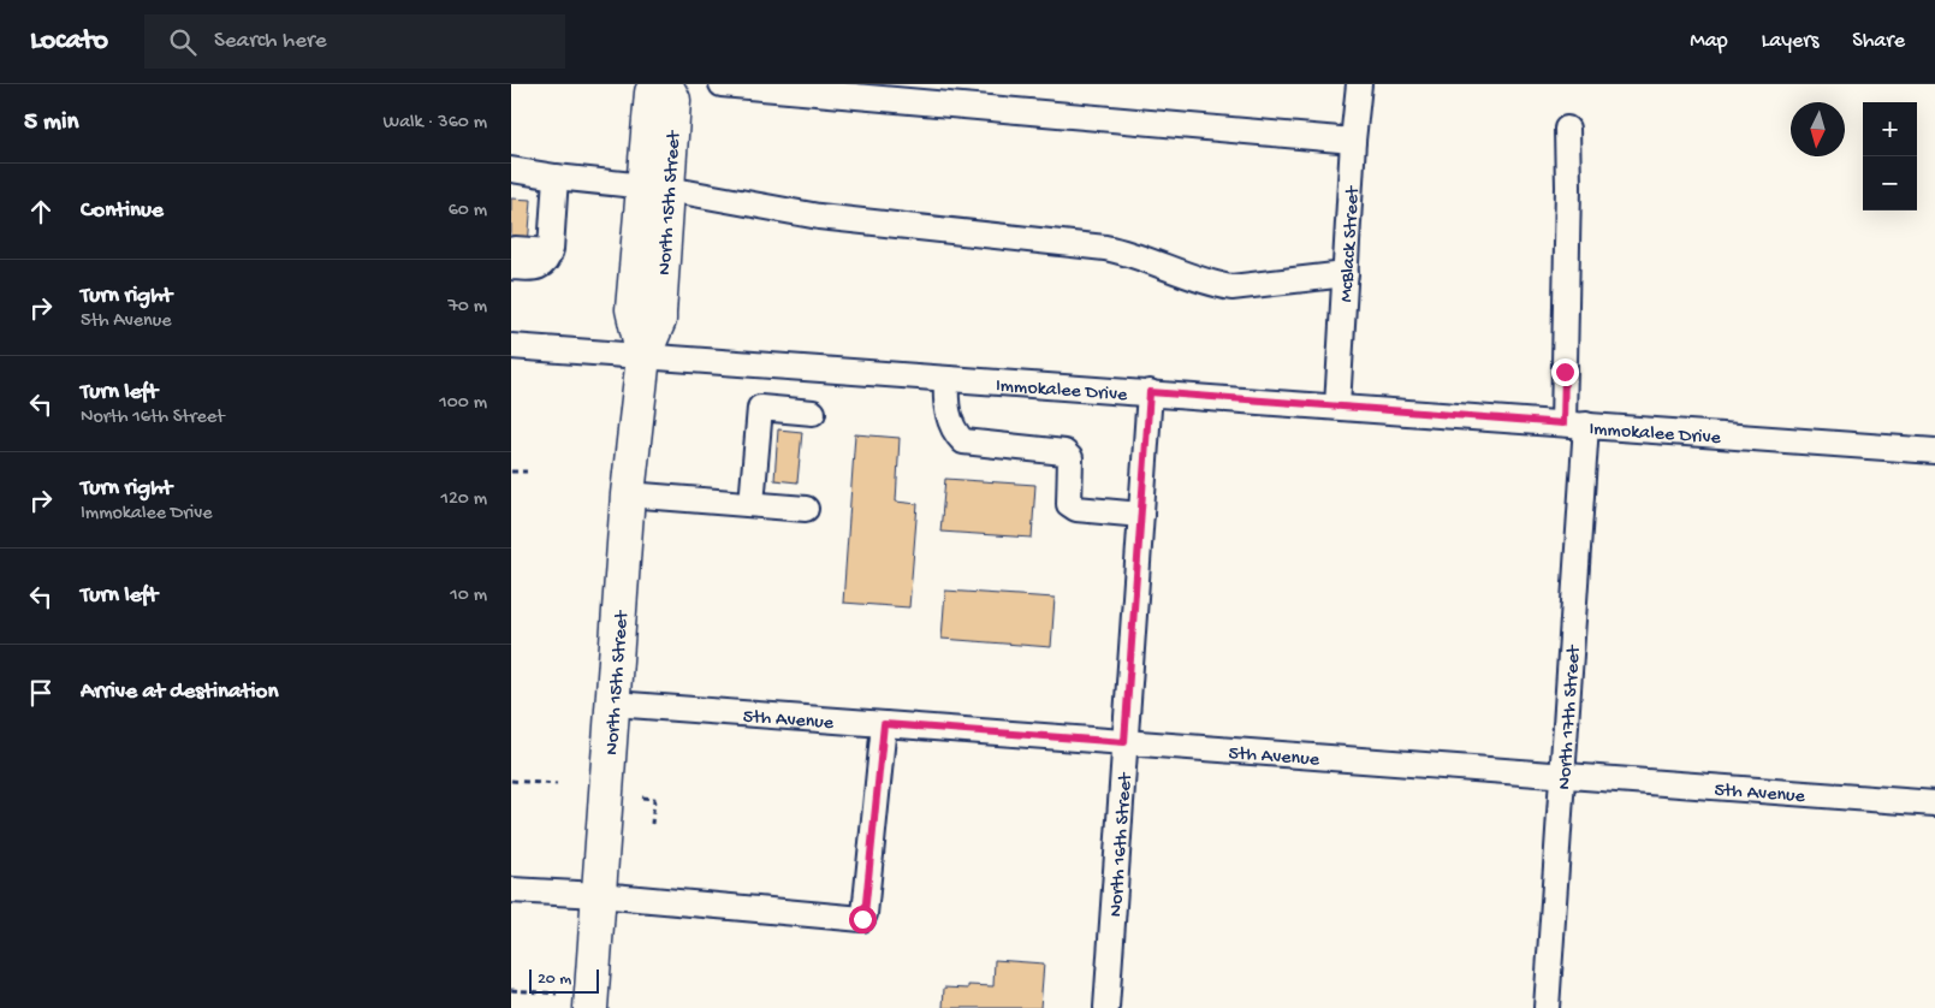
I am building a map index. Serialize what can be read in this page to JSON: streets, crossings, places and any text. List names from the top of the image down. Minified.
{"streets":{"highway":["North 15th Street"],"street":["McBlack Street","Immokalee Drive","5th Avenue","North 17th Street","North 16th Street"]},"crossings":[["North 15th Street","Immokalee Drive"],["North 15th Street","5th Avenue"],["McBlack Street","Immokalee Drive"],["Immokalee Drive","North 17th Street"],["Immokalee Drive","North 16th Street"],["5th Avenue","North 17th Street"],["5th Avenue","North 16th Street"]],"scale_bar":"20 m","north":"bottom","page":{"header":"Locato","search":"Search here","nav":["Map","Layers","Share"],"heading":["5 min","Walk · 360 m"],"map_buttons":["+","−"],"list":[["Continue","60 m"],["Turn right","5th Avenue","70 m"],["Turn left","North 16th Street","100 m"],["Turn right","Immokalee Drive","120 m"],["Turn left","10 m"],"Arrive at destination"],"scale":"20 m"}}
